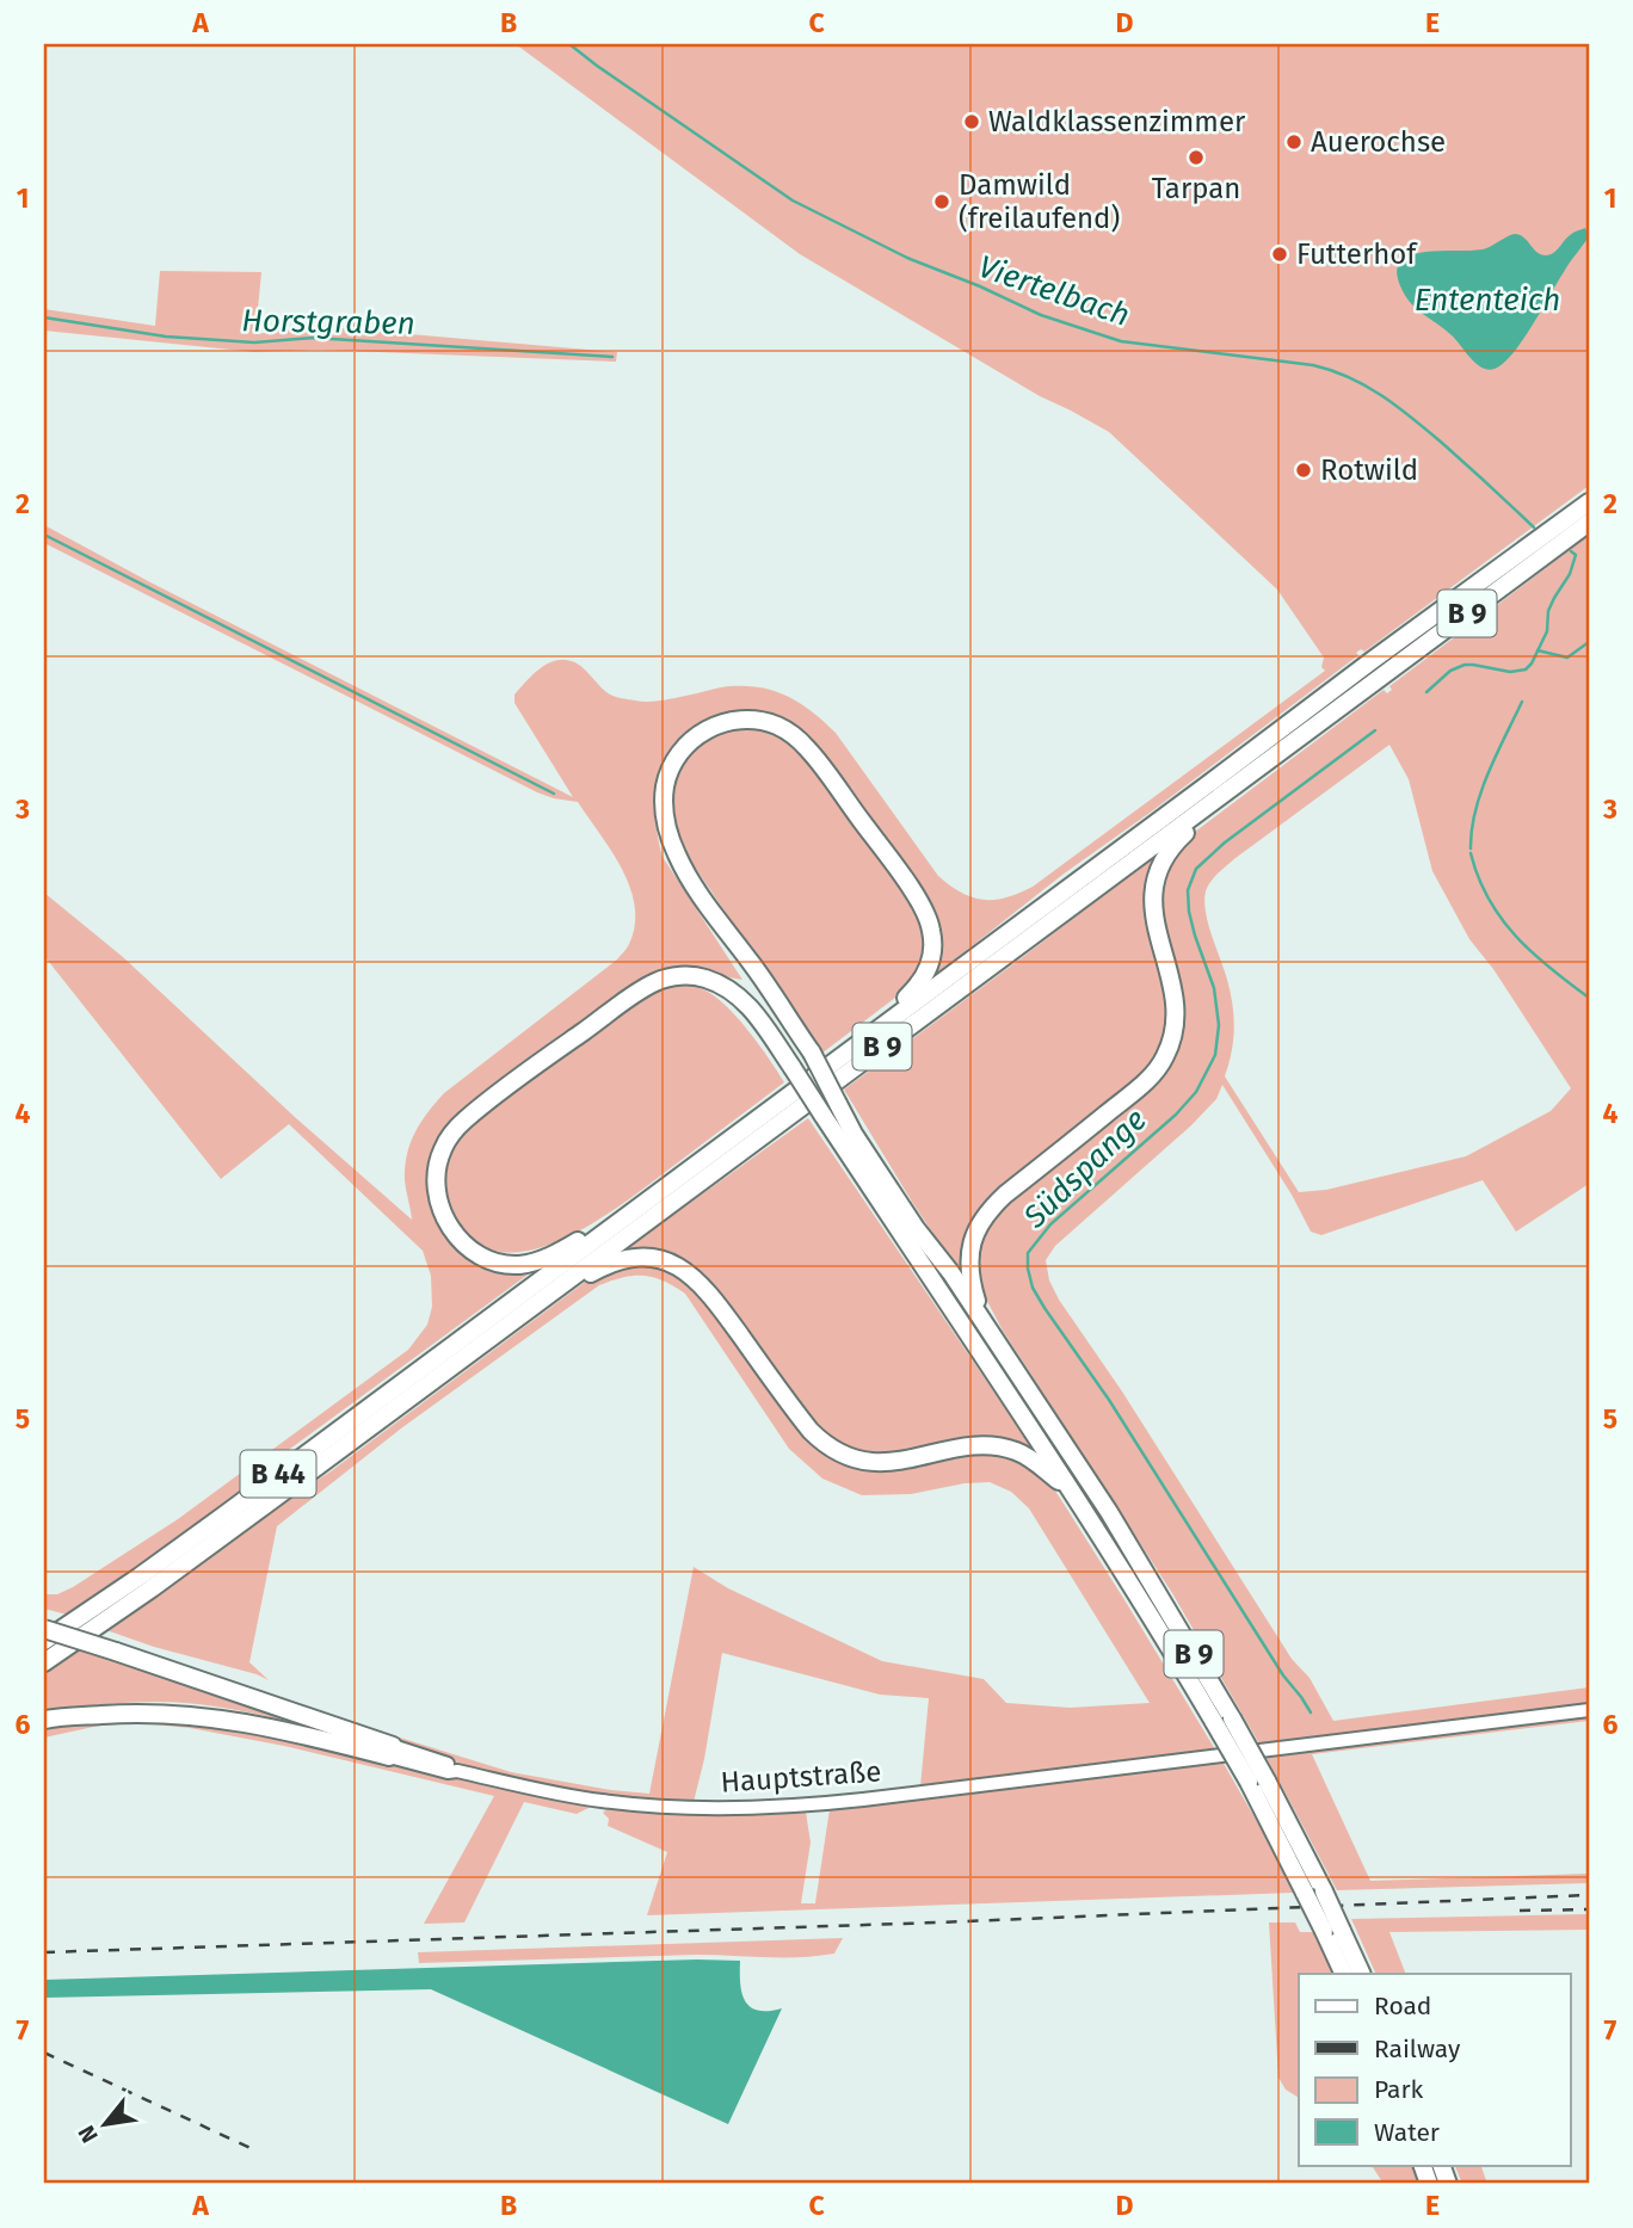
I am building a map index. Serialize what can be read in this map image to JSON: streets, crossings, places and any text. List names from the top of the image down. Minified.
{"streets":{"highway":["B 9","B 44"],"main road":["Hauptstraße"]},"crossings":[["B 9","B 44"]],"water":["Viertelbach","Ententeich","Horstgraben","Südspange"],"places":["Waldklassenzimmer","Auerochse","Tarpan","Damwild (freilaufend)","Futterhof","Rotwild"],"legend":["Road","Railway","Park","Water"],"north":"bottom left","grid":{"columns":["A","B","C","D","E"],"rows":["1","2","3","4","5","6","7"]}}
